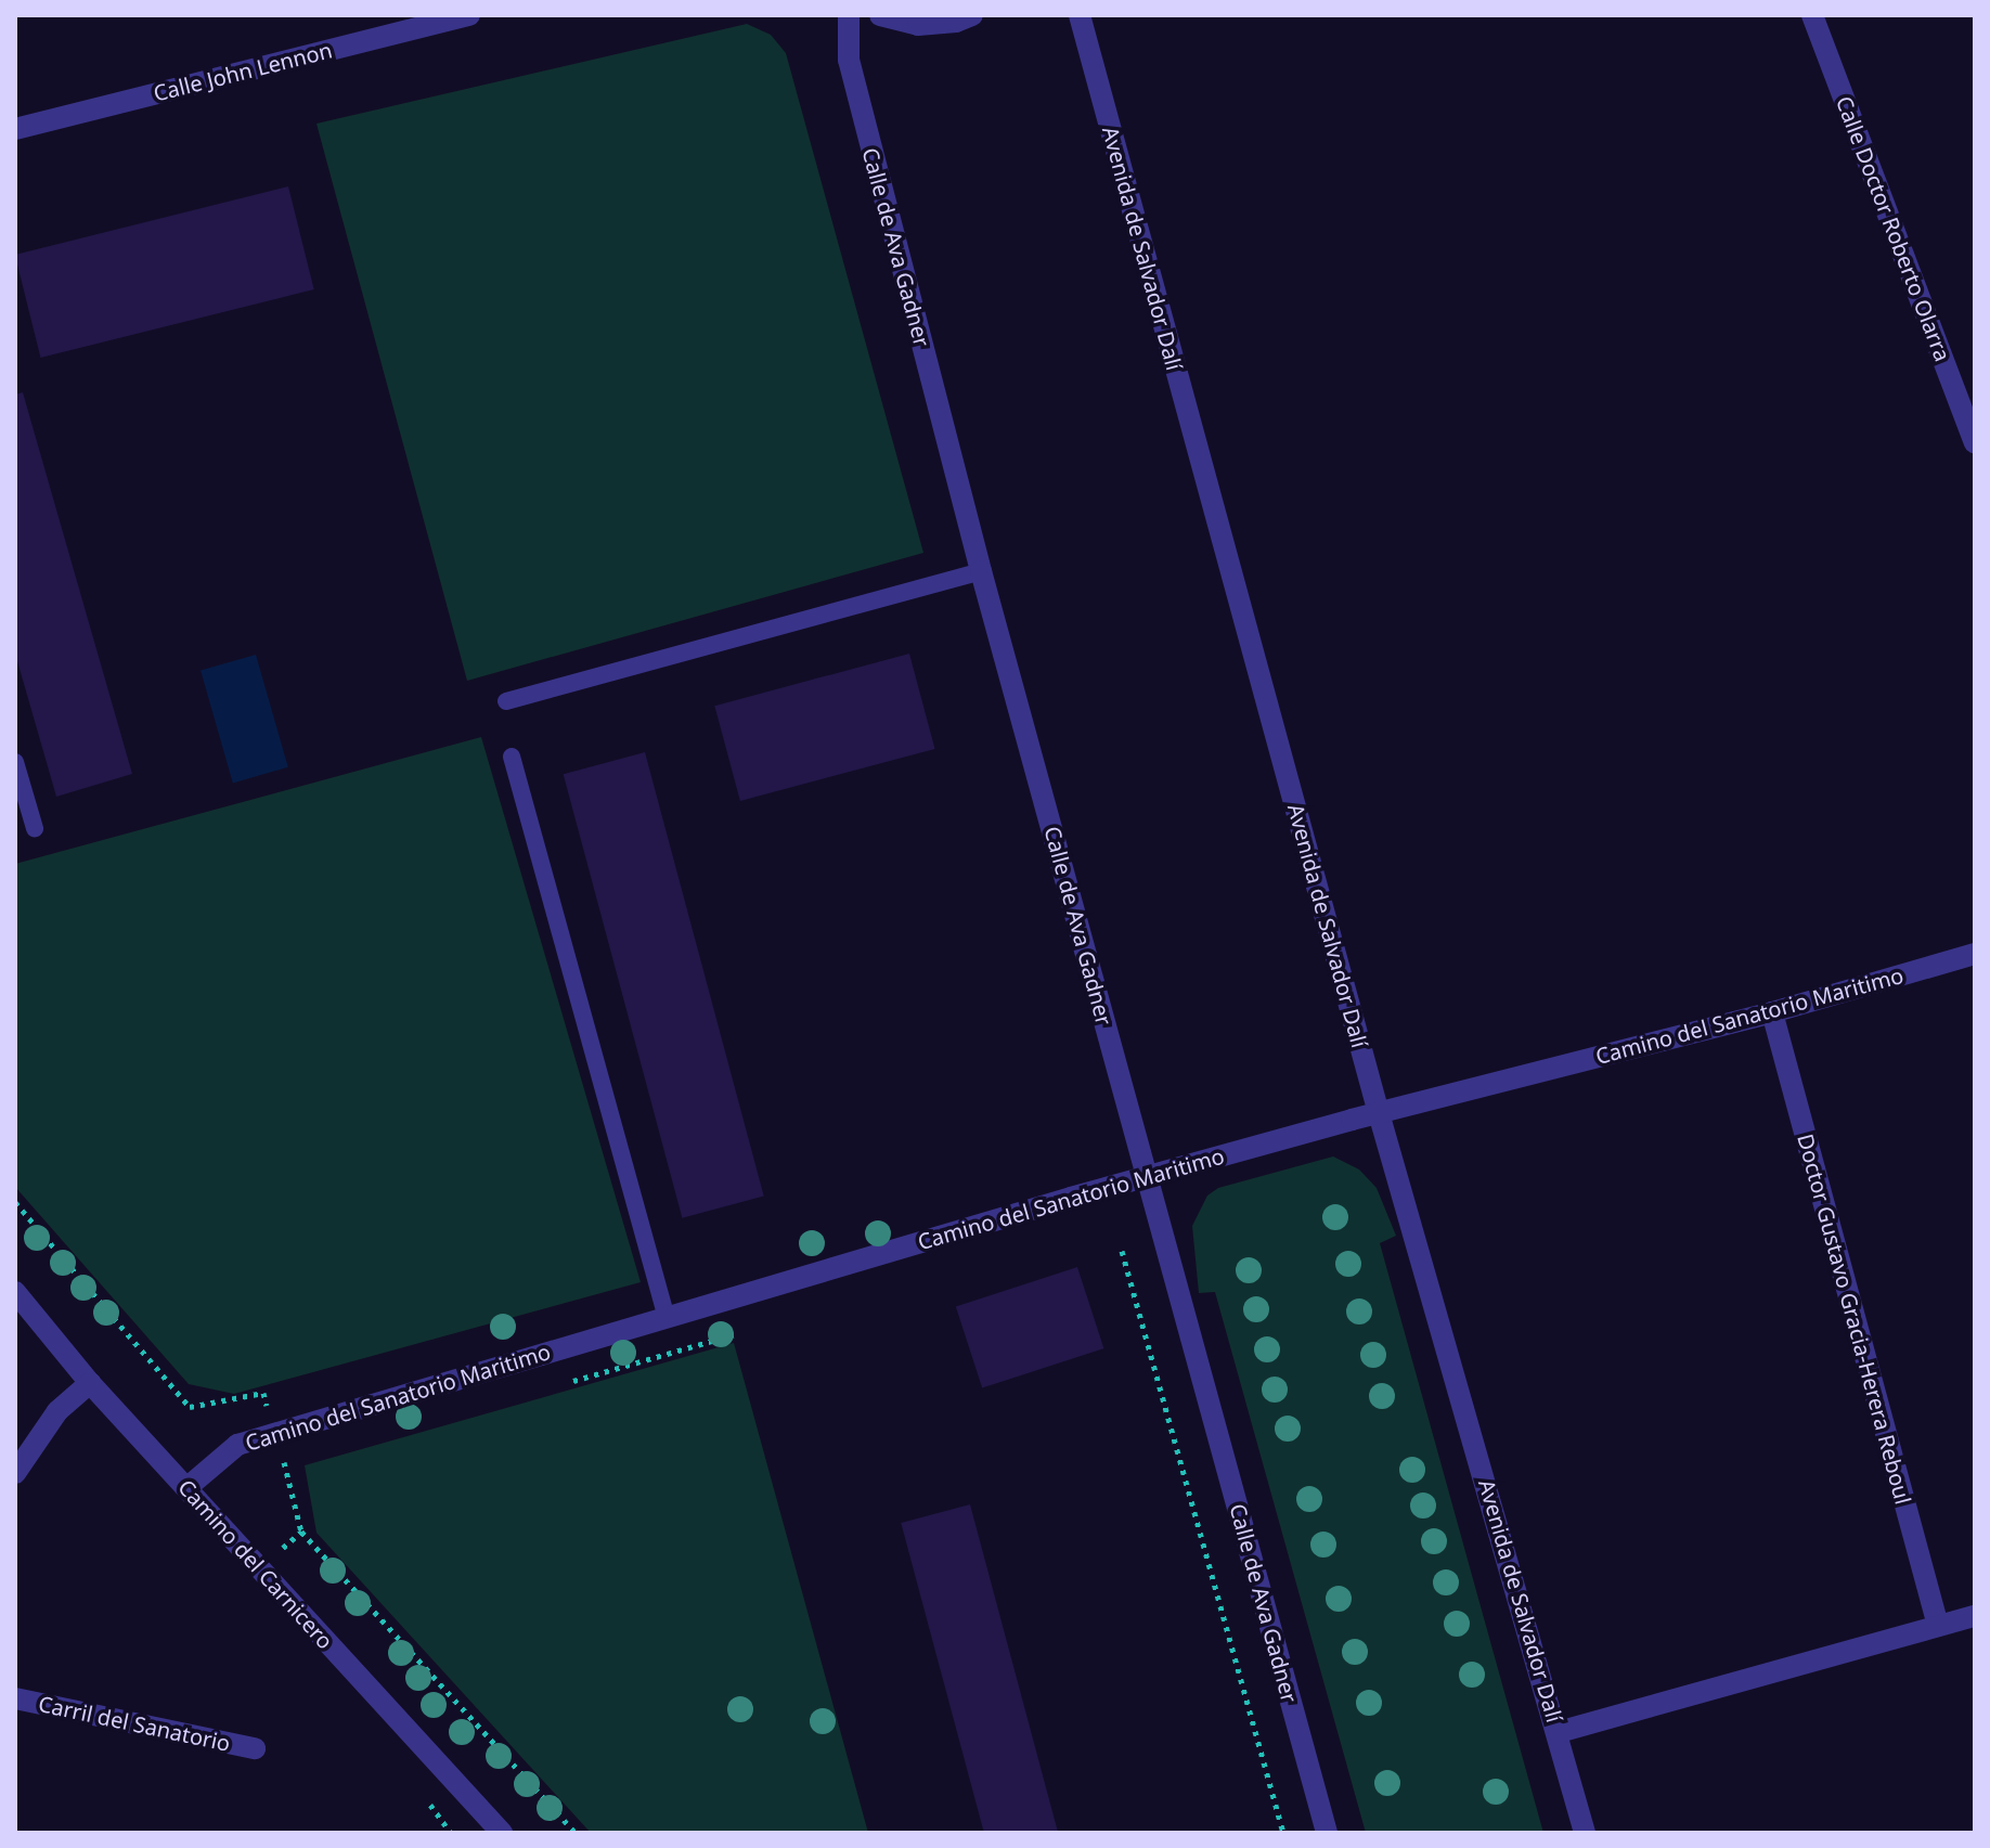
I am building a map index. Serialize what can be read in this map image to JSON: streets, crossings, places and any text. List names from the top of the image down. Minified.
{"streets":{"street":["Calle John Lennon","Calle Doctor Roberto Olarra","Calle de Ava Gadner","Avenida de Salvador Dalí","Camino del Sanatorio Maritimo","Doctor Gustavo Gracia-Herera Reboul","Camino del Carnicero","Carril del Sanatorio"]},"crossings":[["Calle de Ava Gadner","Camino del Sanatorio Maritimo"],["Avenida de Salvador Dalí","Camino del Sanatorio Maritimo"],["Camino del Sanatorio Maritimo","Doctor Gustavo Gracia-Herera Reboul"],["Camino del Sanatorio Maritimo","Camino del Carnicero"]]}
